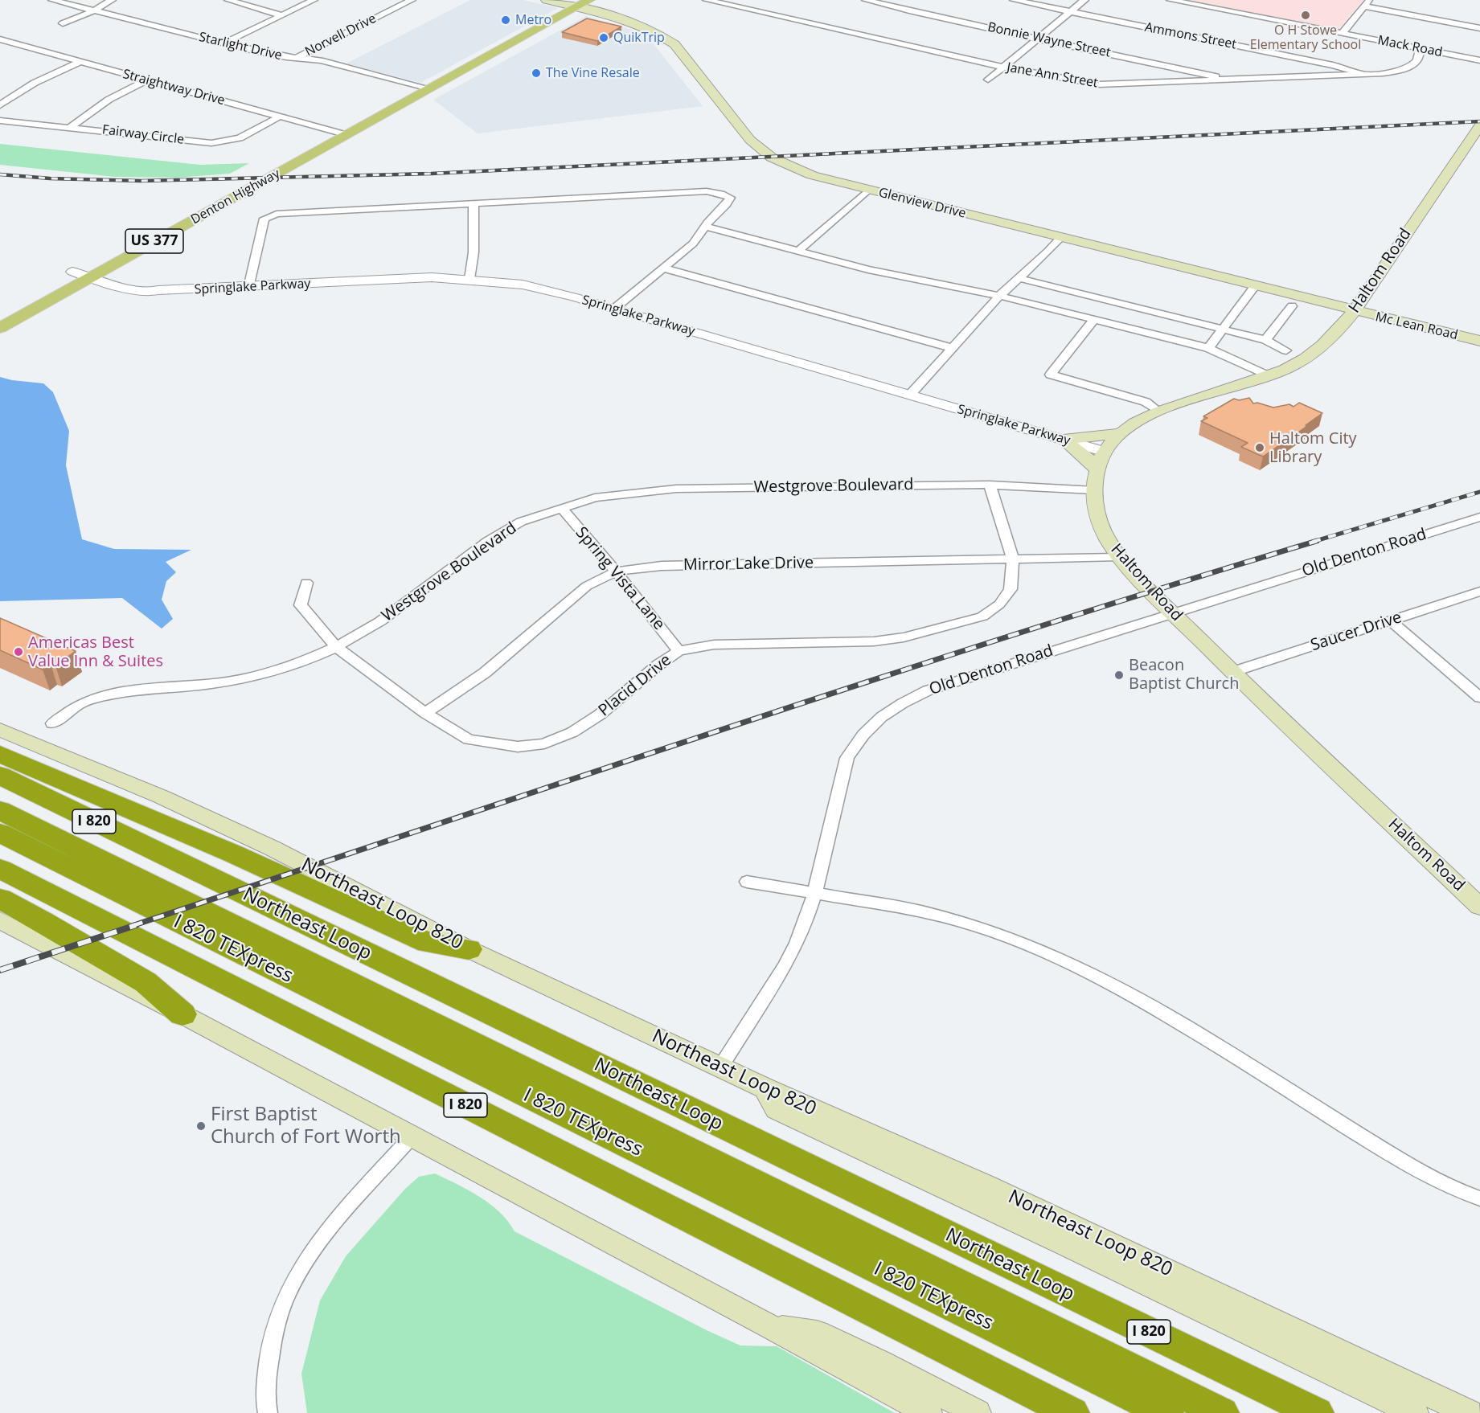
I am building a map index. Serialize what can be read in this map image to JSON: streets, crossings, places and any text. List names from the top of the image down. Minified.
{"streets":{"highway":["I 820","Northeast Loop","I 820 TEXpress"],"main road":["Denton Highway","Glenview Drive","US 377","Haltom Road","Mc Lean Road","Northeast Loop 820"],"street":["Norvell Drive","Ammons Street","Bonnie Wayne Street","Starlight Drive","Mack Road","Jane Ann Street","Straightway Drive","Fairway Circle","Springlake Parkway","Westgrove Boulevard","Old Denton Road","Mirror Lake Drive","Spring Vista Lane","Saucer Drive","Placid Drive"]},"crossings":[["Norvell Drive","Starlight Drive"],["Ammons Street","Jane Ann Street"],["Bonnie Wayne Street","Jane Ann Street"],["Starlight Drive","Denton Highway"],["Mack Road","Jane Ann Street"],["Straightway Drive","Fairway Circle"],["Straightway Drive","Denton Highway"],["Denton Highway","Glenview Drive"],["Denton Highway","Springlake Parkway"],["Glenview Drive","Haltom Road"],["Glenview Drive","Mc Lean Road"],["Haltom Road","Springlake Parkway"],["Haltom Road","Mc Lean Road"],["Haltom Road","Westgrove Boulevard"],["Haltom Road","Old Denton Road"],["Haltom Road","Mirror Lake Drive"],["Haltom Road","Saucer Drive"],["Westgrove Boulevard","Spring Vista Lane"],["Westgrove Boulevard","Placid Drive"],["Old Denton Road","Northeast Loop 820"],["Mirror Lake Drive","Spring Vista Lane"],["Mirror Lake Drive","Placid Drive"],["Spring Vista Lane","Placid Drive"]],"places":["O H Stowe Elementary School","Metro","QuikTrip","The Vine Resale","Haltom City Library","Americas Best Value Inn & Suites","Beacon Baptist Church","First Baptist Church of Fort Worth"]}
